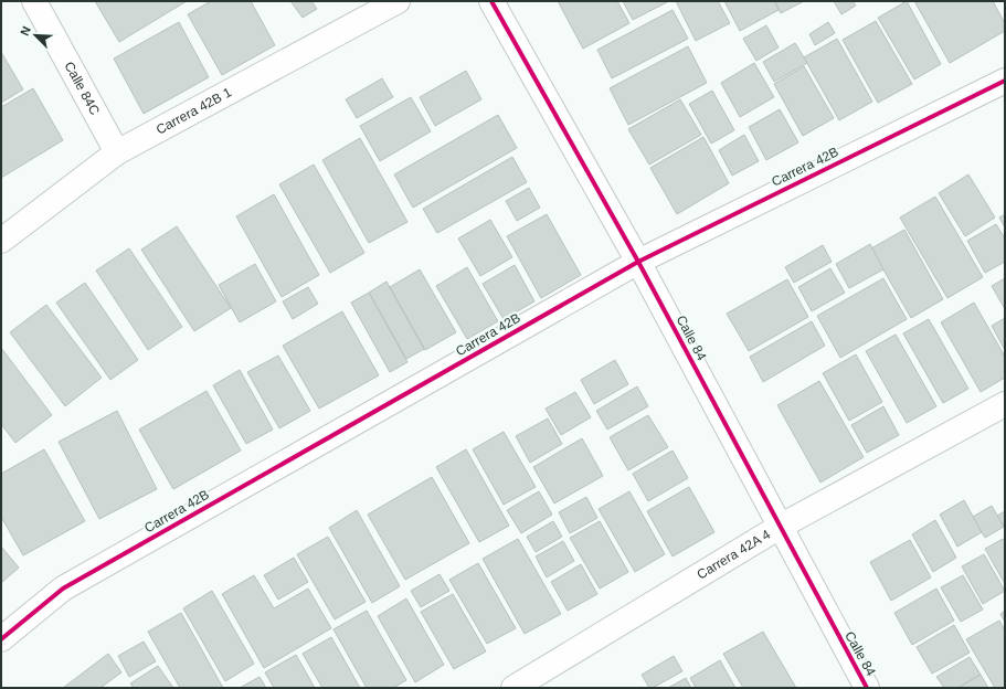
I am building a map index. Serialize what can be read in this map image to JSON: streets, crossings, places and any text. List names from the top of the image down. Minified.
{"streets":{"street":["Calle 84C","Carrera 42B 1","Carrera 42B","Calle 84","Carrera 42A 4"]},"crossings":[["Calle 84C","Carrera 42B 1"],["Carrera 42B","Calle 84"],["Calle 84","Carrera 42A 4"]],"north":"top left"}
